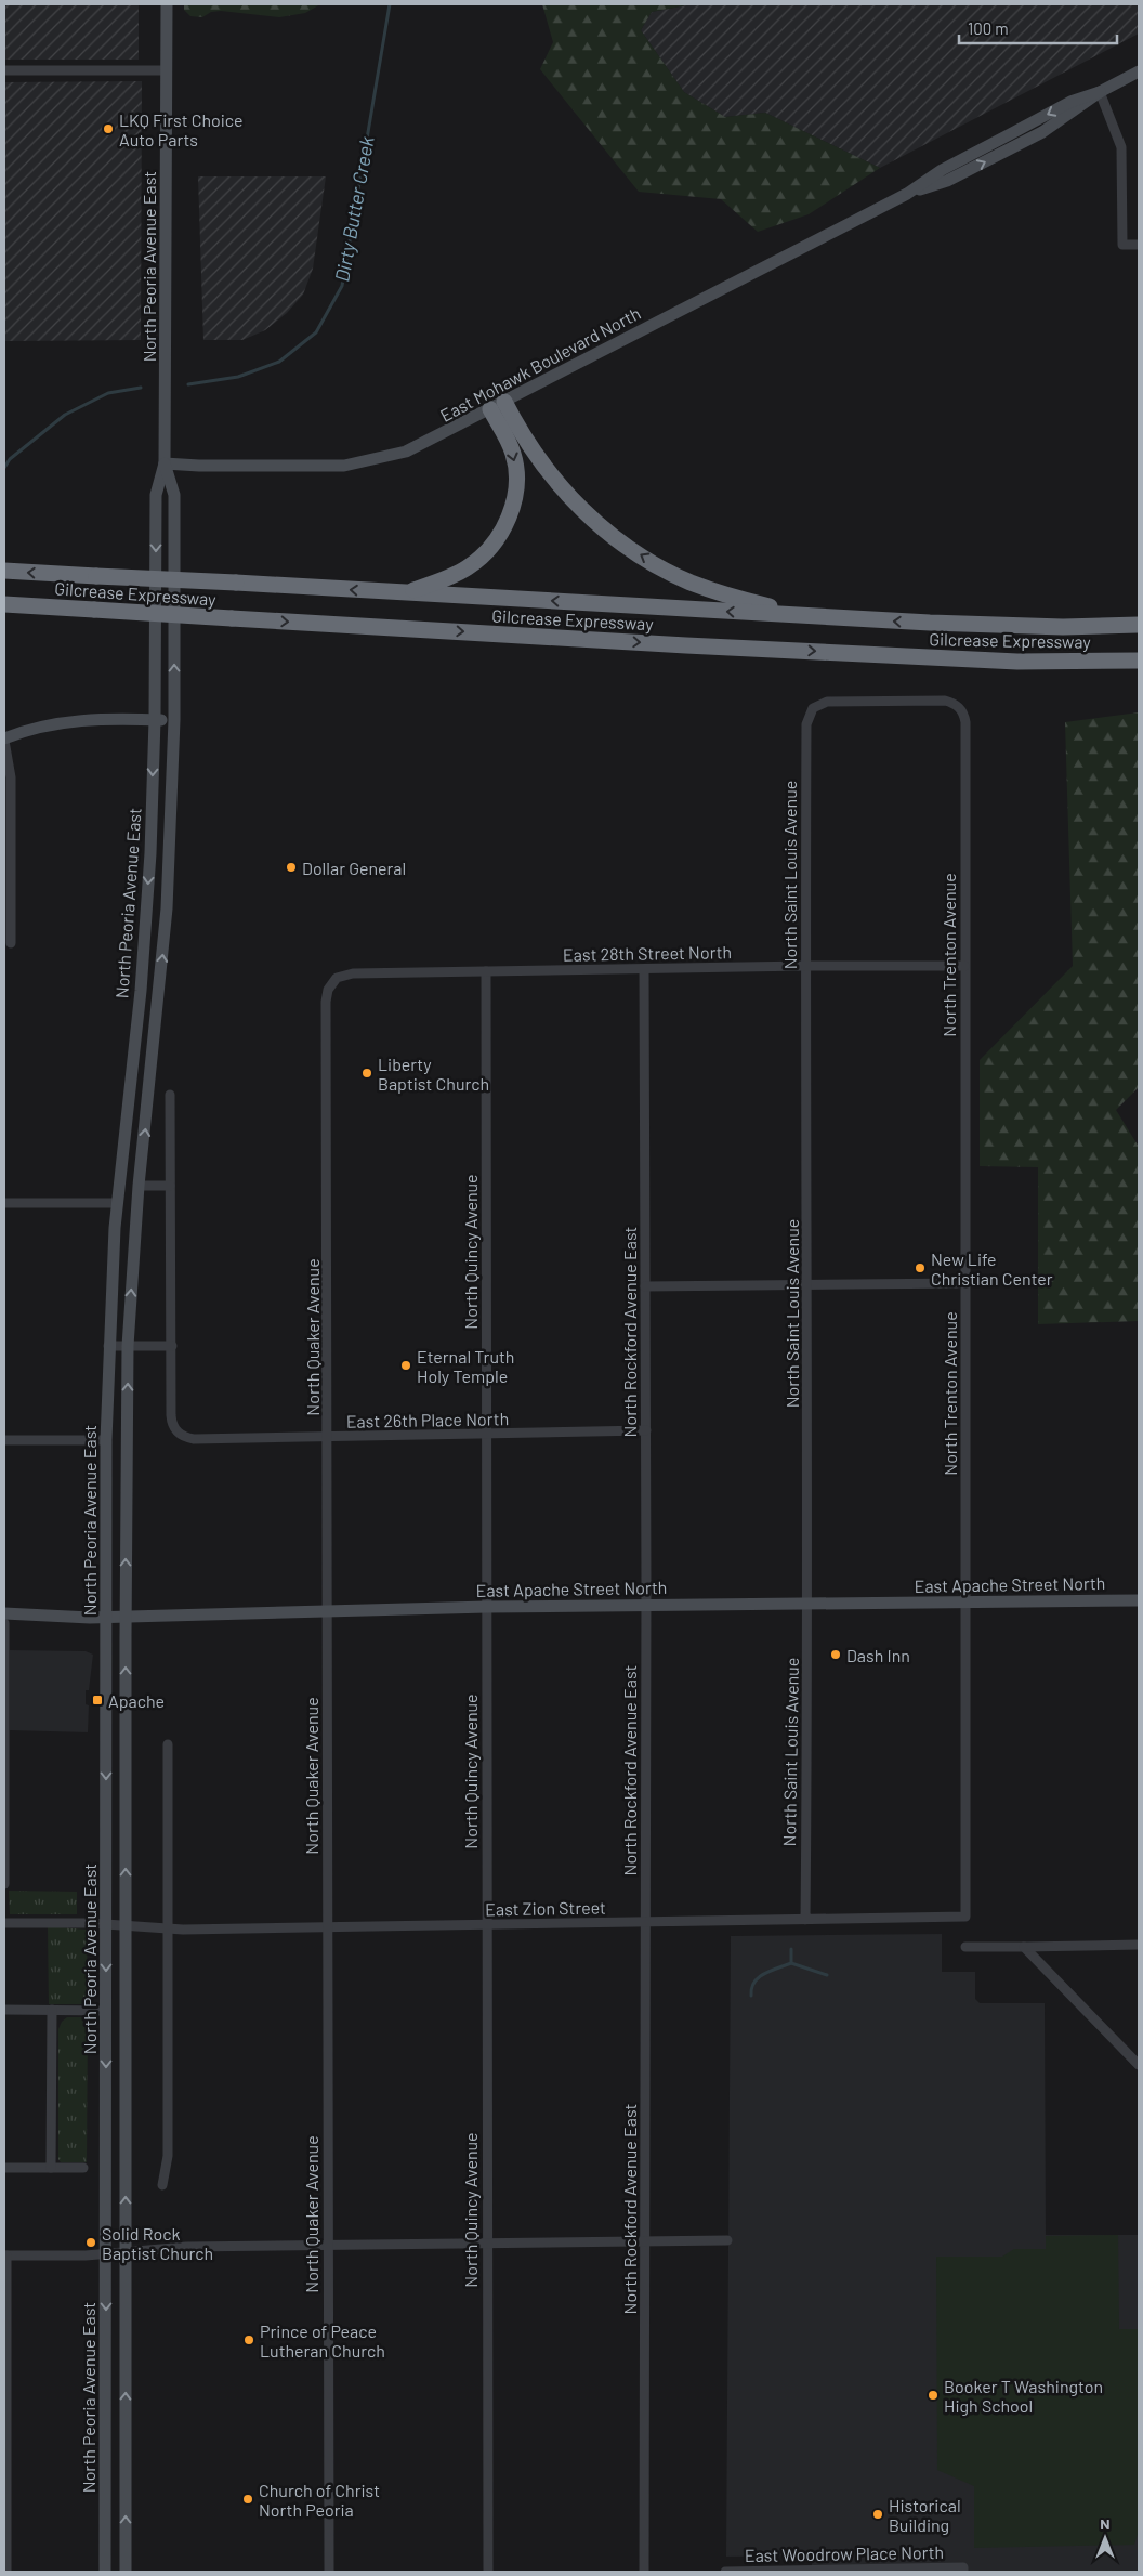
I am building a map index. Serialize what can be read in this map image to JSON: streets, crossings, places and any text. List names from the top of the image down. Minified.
{"streets":{"highway":["Gilcrease Expressway"],"main road":["North Peoria Avenue East","East Mohawk Boulevard North","East Apache Street North"],"street":["North Saint Louis Avenue","East 28th Street North","North Trenton Avenue","North Quincy Avenue","North Rockford Avenue East","North Quaker Avenue","East 26th Place North","East Zion Street","East Woodrow Place North"]},"crossings":[["North Peoria Avenue East","East Mohawk Boulevard North"],["North Peoria Avenue East","East Apache Street North"],["North Peoria Avenue East","East Zion Street"],["North Saint Louis Avenue","East 28th Street North"],["North Saint Louis Avenue","North Trenton Avenue"],["North Saint Louis Avenue","East Apache Street North"],["North Saint Louis Avenue","East Zion Street"],["East 28th Street North","North Trenton Avenue"],["East 28th Street North","North Quincy Avenue"],["East 28th Street North","North Rockford Avenue East"],["East 28th Street North","North Quaker Avenue"],["North Trenton Avenue","East Apache Street North"],["North Trenton Avenue","East Zion Street"],["North Quincy Avenue","East 26th Place North"],["North Quincy Avenue","East Apache Street North"],["North Quincy Avenue","East Zion Street"],["North Rockford Avenue East","East 26th Place North"],["North Rockford Avenue East","East Apache Street North"],["North Rockford Avenue East","East Zion Street"],["North Quaker Avenue","East 26th Place North"],["North Quaker Avenue","East Apache Street North"],["North Quaker Avenue","East Zion Street"]],"water":["Dirty Butter Creek"],"places":{"other":["LKQ First Choice Auto Parts","Dollar General","Liberty Baptist Church","New Life Christian Center","Eternal Truth Holy Temple","Dash Inn","Solid Rock Baptist Church","Prince of Peace Lutheran Church","Booker T Washington High School","Church of Christ North Peoria","Historical Building"],"transit":["Apache"]},"scale_bar":"100 m","north":"top"}
